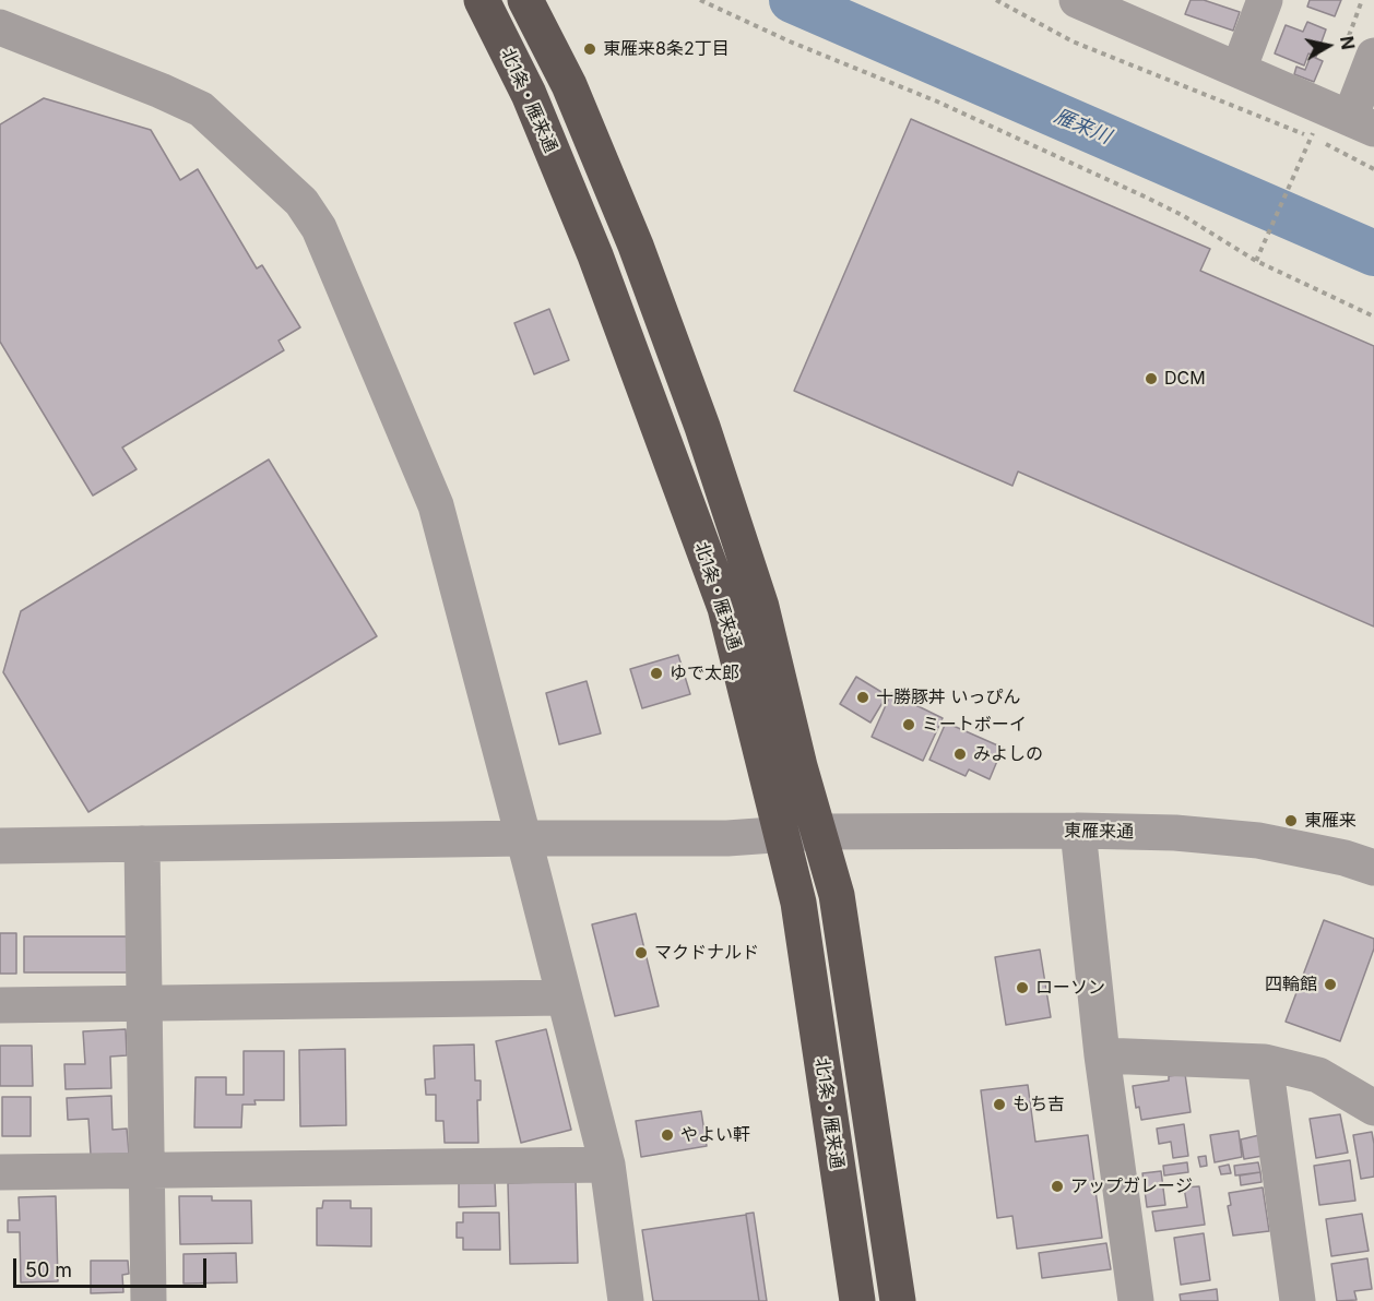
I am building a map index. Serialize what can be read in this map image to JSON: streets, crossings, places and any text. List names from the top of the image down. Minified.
{"streets":{"highway":["北1条・雁来通"],"street":["東雁来通"]},"crossings":[["北1条・雁来通","東雁来通"]],"water":["雁来川"],"places":["東雁来8条2丁目","DCM","ゆで太郎","十勝豚丼 いっぴん","ミートボーイ","みよしの","東雁来","マクドナルド","四輪館","ローソン","もち吉","やよい軒","アップガレージ"],"scale_bar":"50 m","north":"right"}
